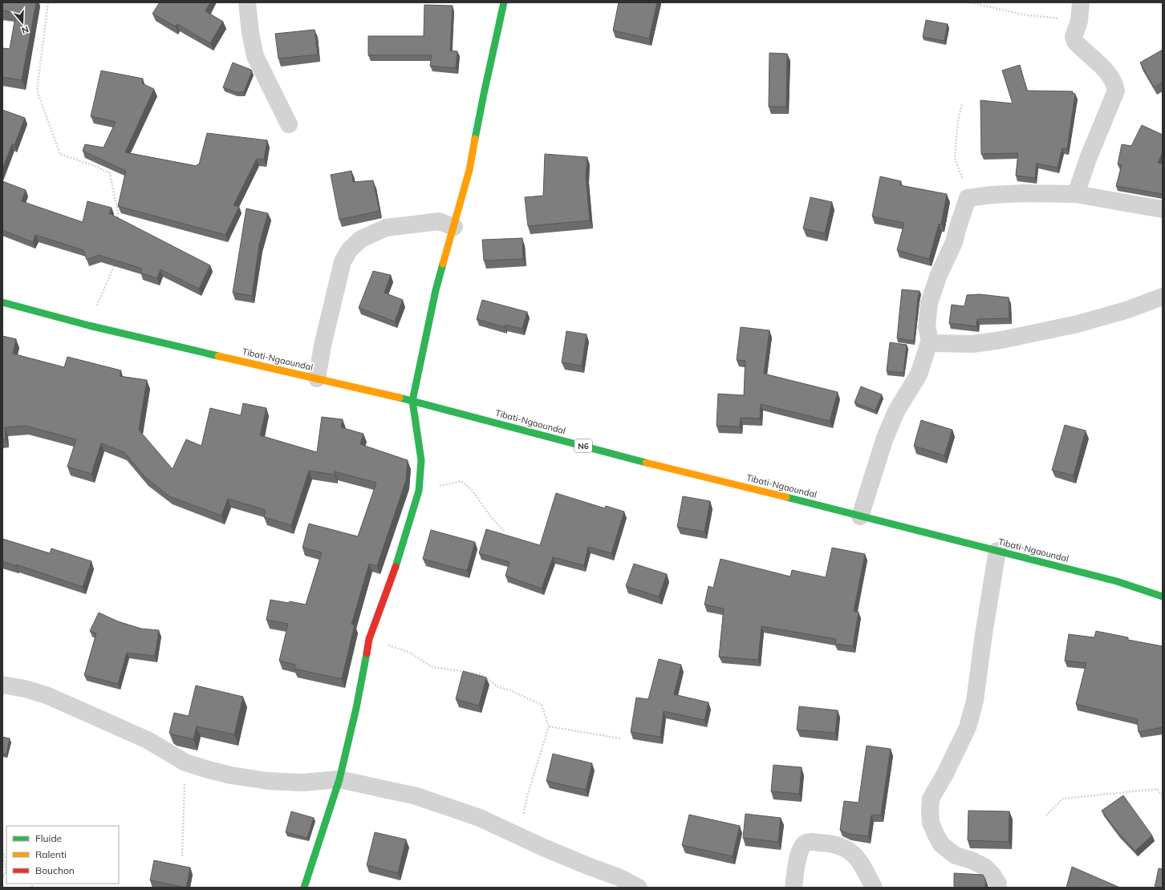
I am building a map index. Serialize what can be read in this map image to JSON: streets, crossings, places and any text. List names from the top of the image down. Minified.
{"streets":{"main road":["Tibati-Ngaoundal","N6"]},"legend":["Fluide","Ralenti","Bouchon"],"north":"bottom"}
